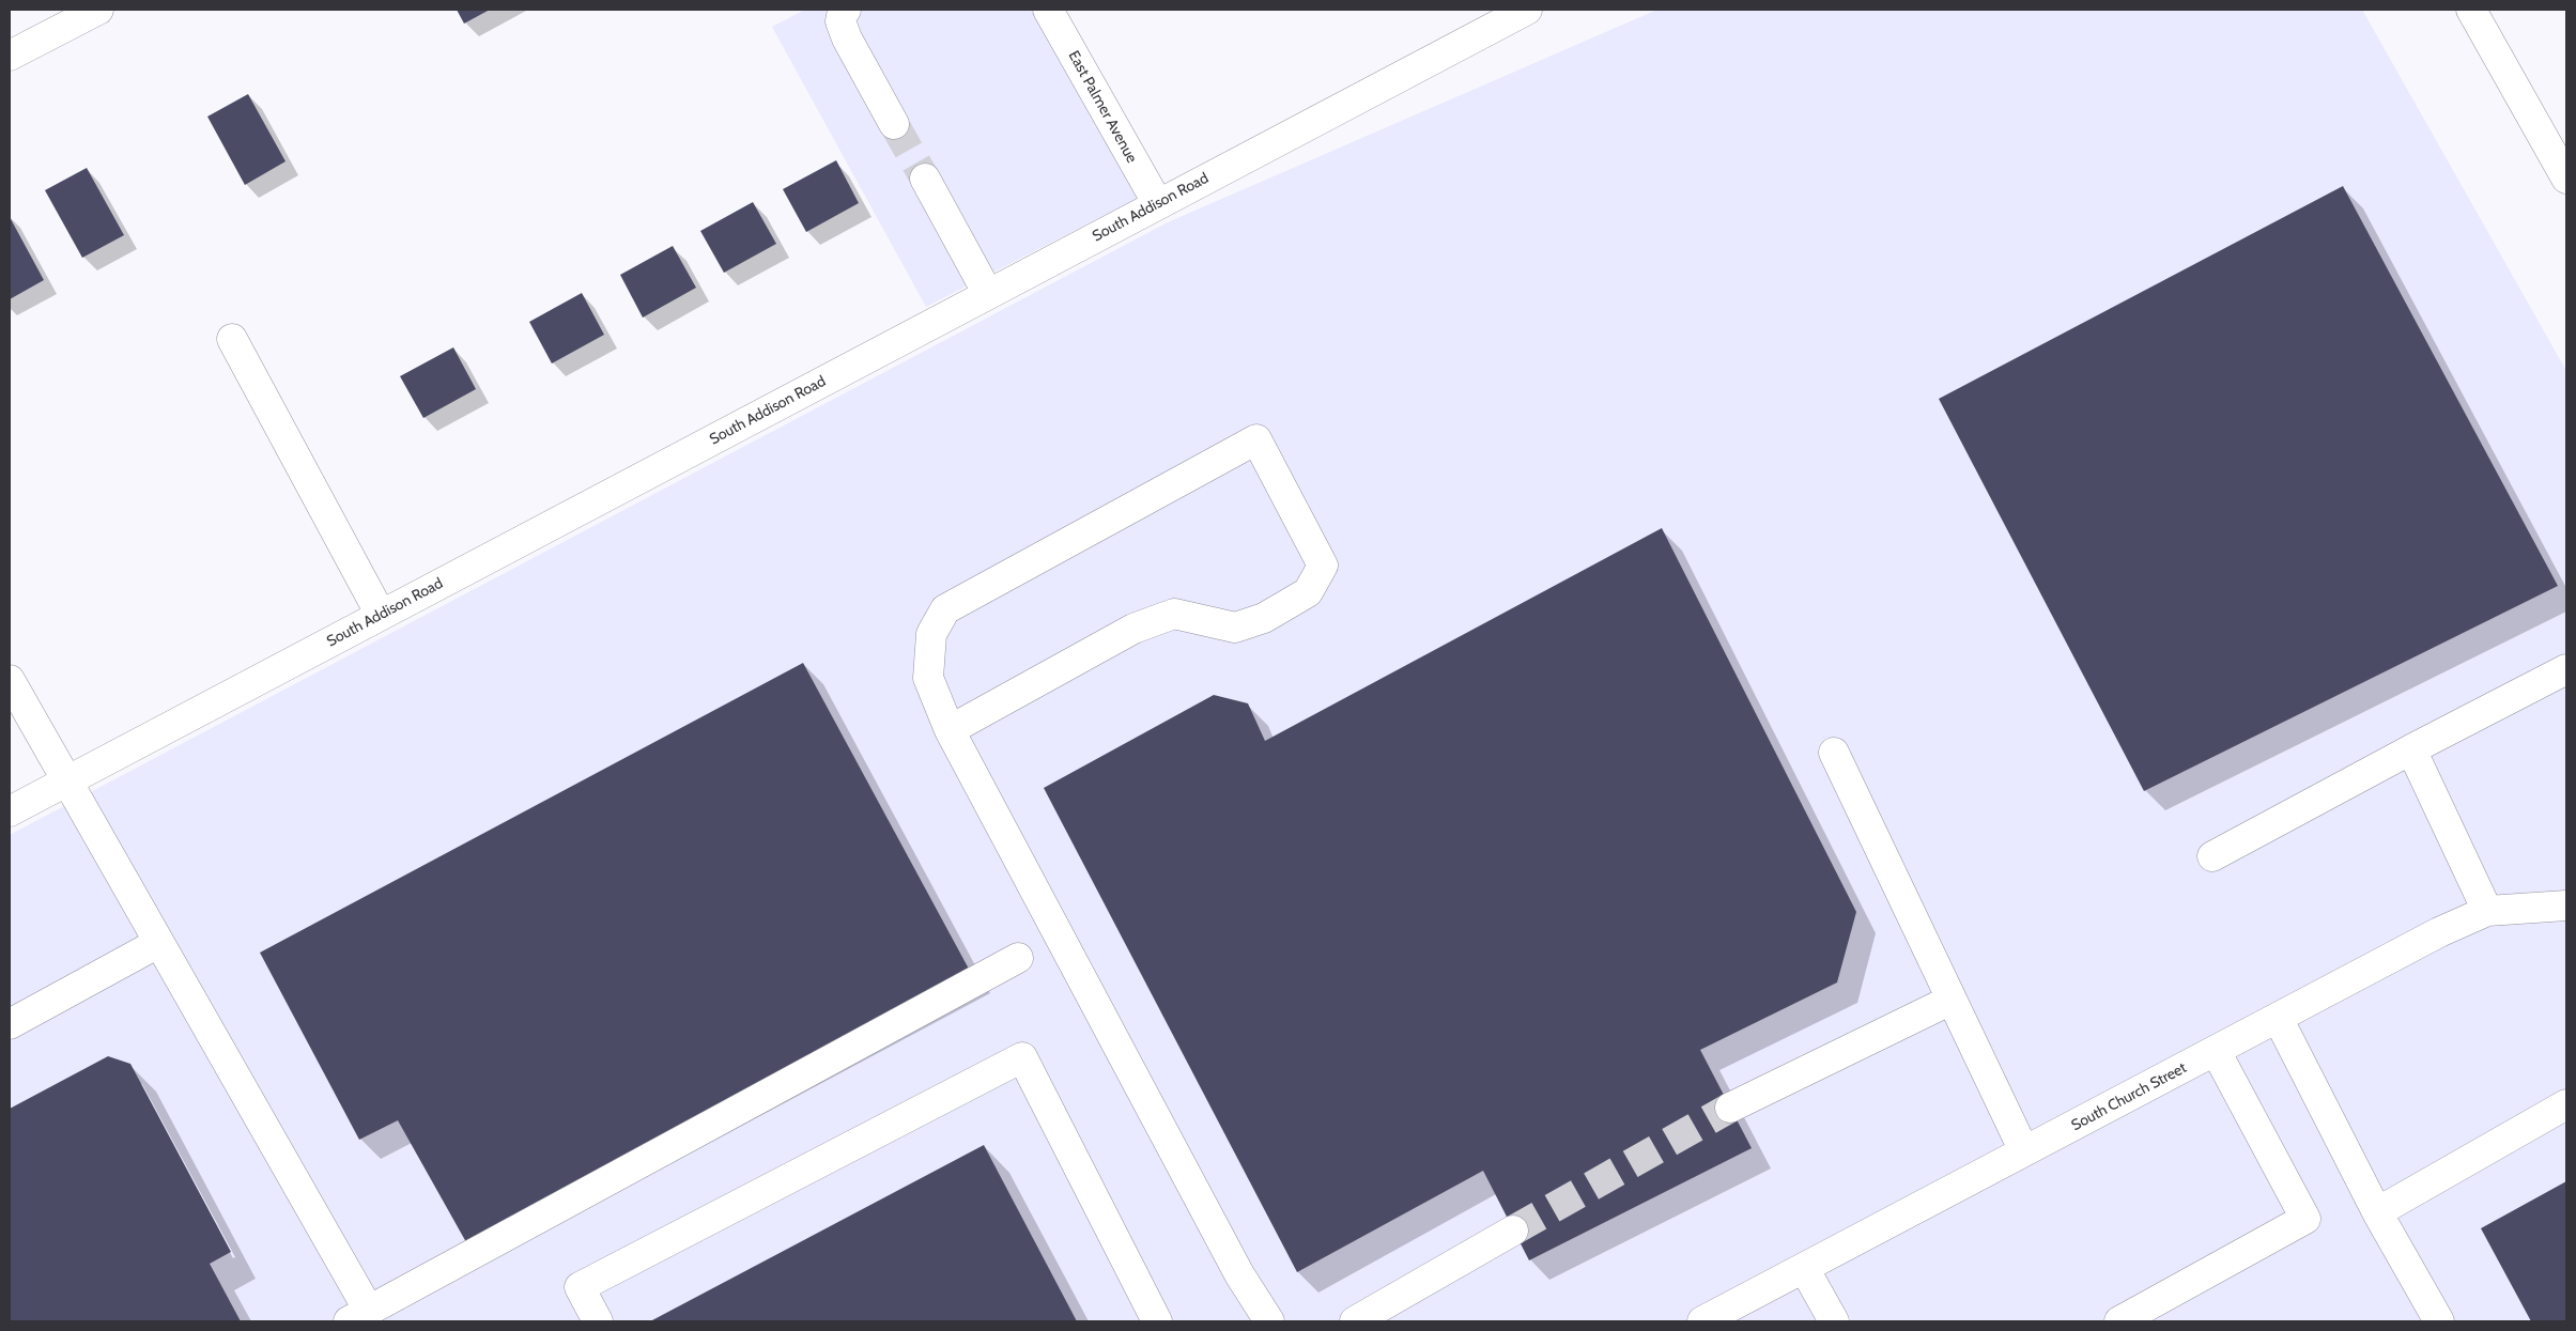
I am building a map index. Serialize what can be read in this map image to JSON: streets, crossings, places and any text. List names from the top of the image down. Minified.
{"streets":{"street":["East Palmer Avenue","South Addison Road","South Church Street"]},"crossings":[["East Palmer Avenue","South Addison Road"]]}
